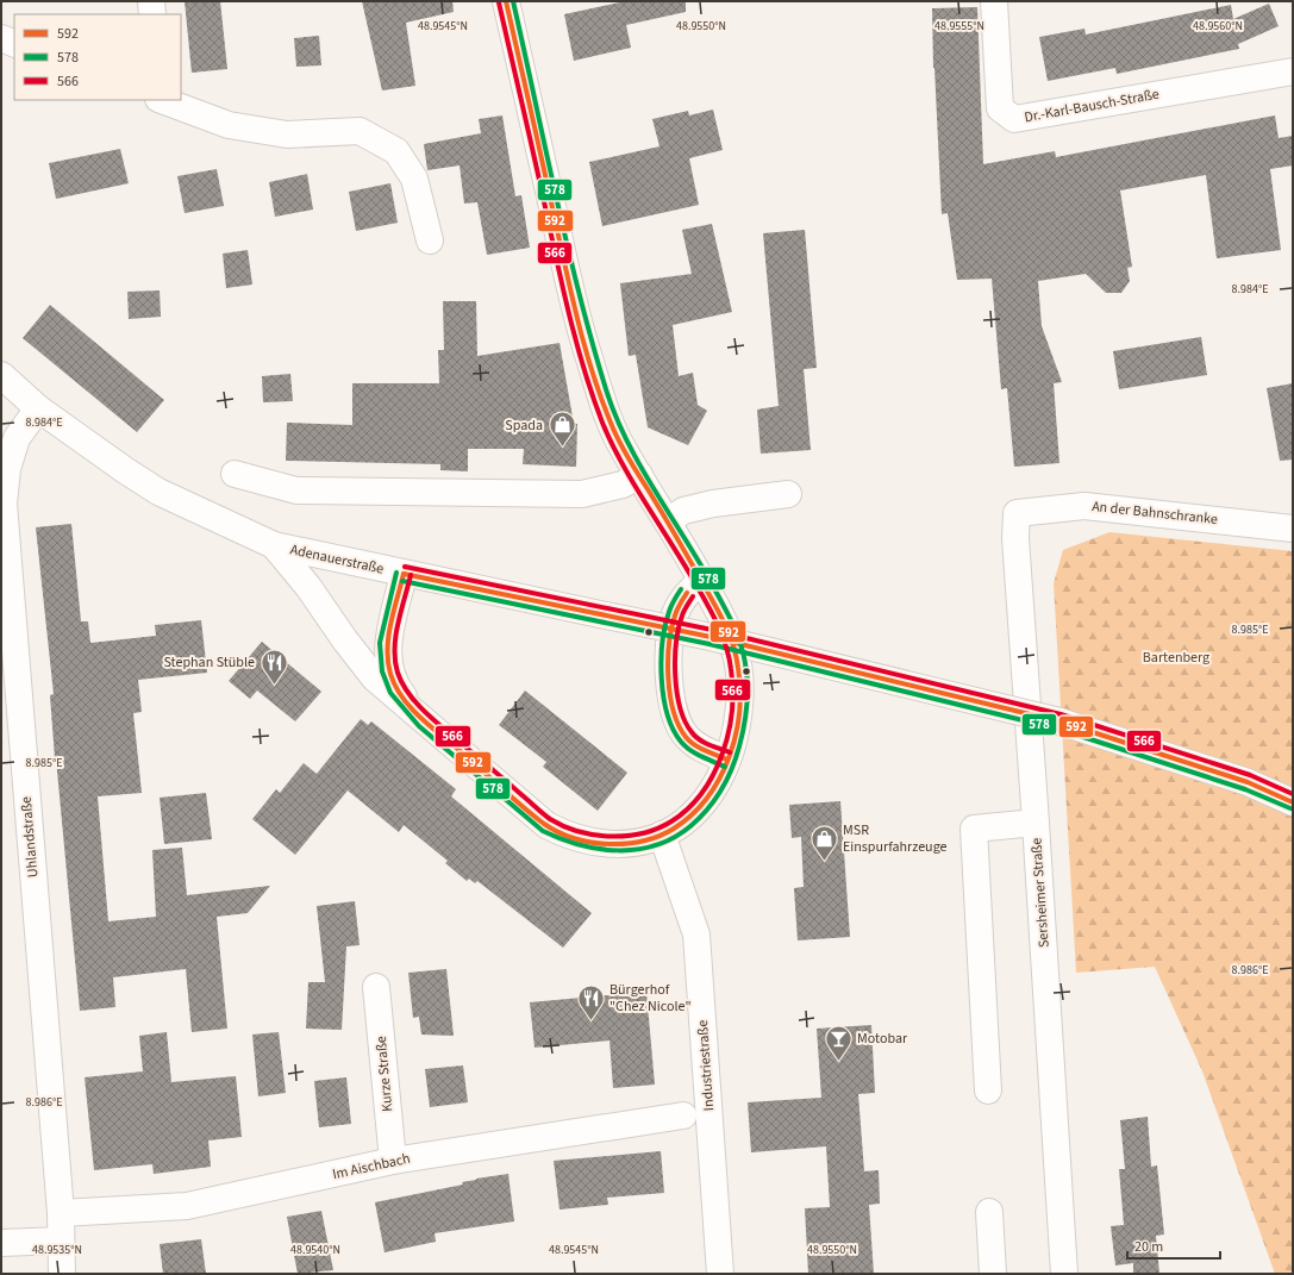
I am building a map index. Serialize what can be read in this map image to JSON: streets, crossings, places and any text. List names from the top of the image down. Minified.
{"streets":{"street":["Dr.-Karl-Bausch-Straße","An der Bahnschranke","Adenauerstraße","Uhlandstraße","Sersheimer Straße","Industriestraße","Kurze Straße","Im Aischbach"]},"crossings":[["An der Bahnschranke","Sersheimer Straße"],["Adenauerstraße","Uhlandstraße"],["Uhlandstraße","Im Aischbach"],["Kurze Straße","Im Aischbach"]],"parks":["Bartenberg"],"places":{"shop":["Spada","MSR Einspurfahrzeuge"],"restaurant":["Stephan Stüble","Bürgerhof \"Chez Nicole\""],"bar":["Motobar"]},"lines":["transit line 592","transit line 578","transit line 566"],"legend":["592","578","566"],"scale_bar":"20 m","coordinates":["48.9545°N","48.9550°N","48.9555°N","48.9560°N","8.984°E","8.985°E","8.986°E","48.9535°N","48.9540°N"]}
